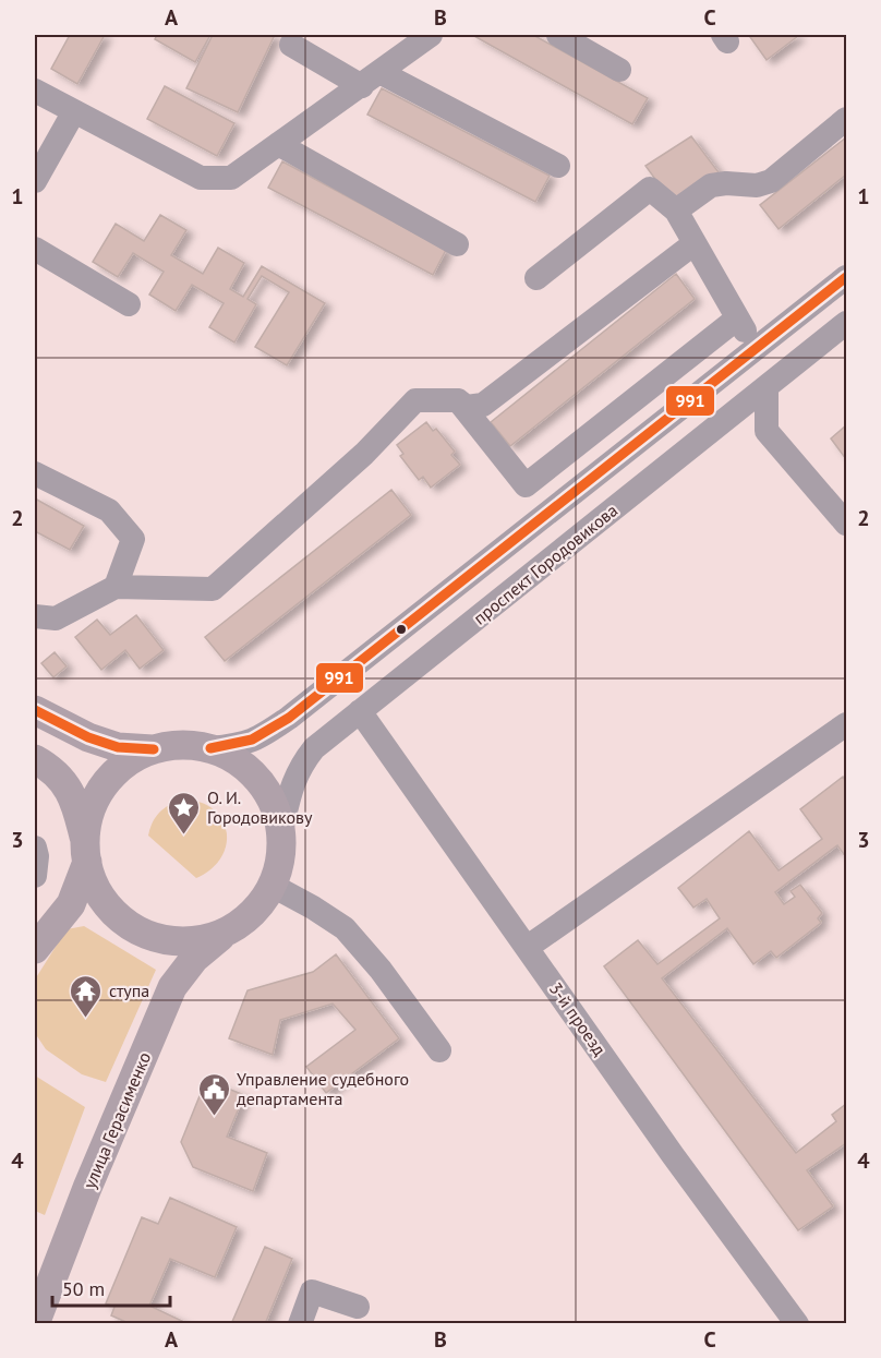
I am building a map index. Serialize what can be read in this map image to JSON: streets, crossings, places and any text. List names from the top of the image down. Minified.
{"streets":{"main road":["улица Герасименко"],"street":["проспект Городовикова","3-й проезд"]},"crossings":[["проспект Городовикова","3-й проезд"],["проспект Городовикова","улица Герасименко"]],"places":{"place":["О. И. Городовикову"],"temple":["ступа"],"public building":["Управление судебного департамента"]},"lines":["transit line 991"],"scale_bar":"50 m","grid":{"columns":["A","B","C"],"rows":["1","2","3","4"]}}
